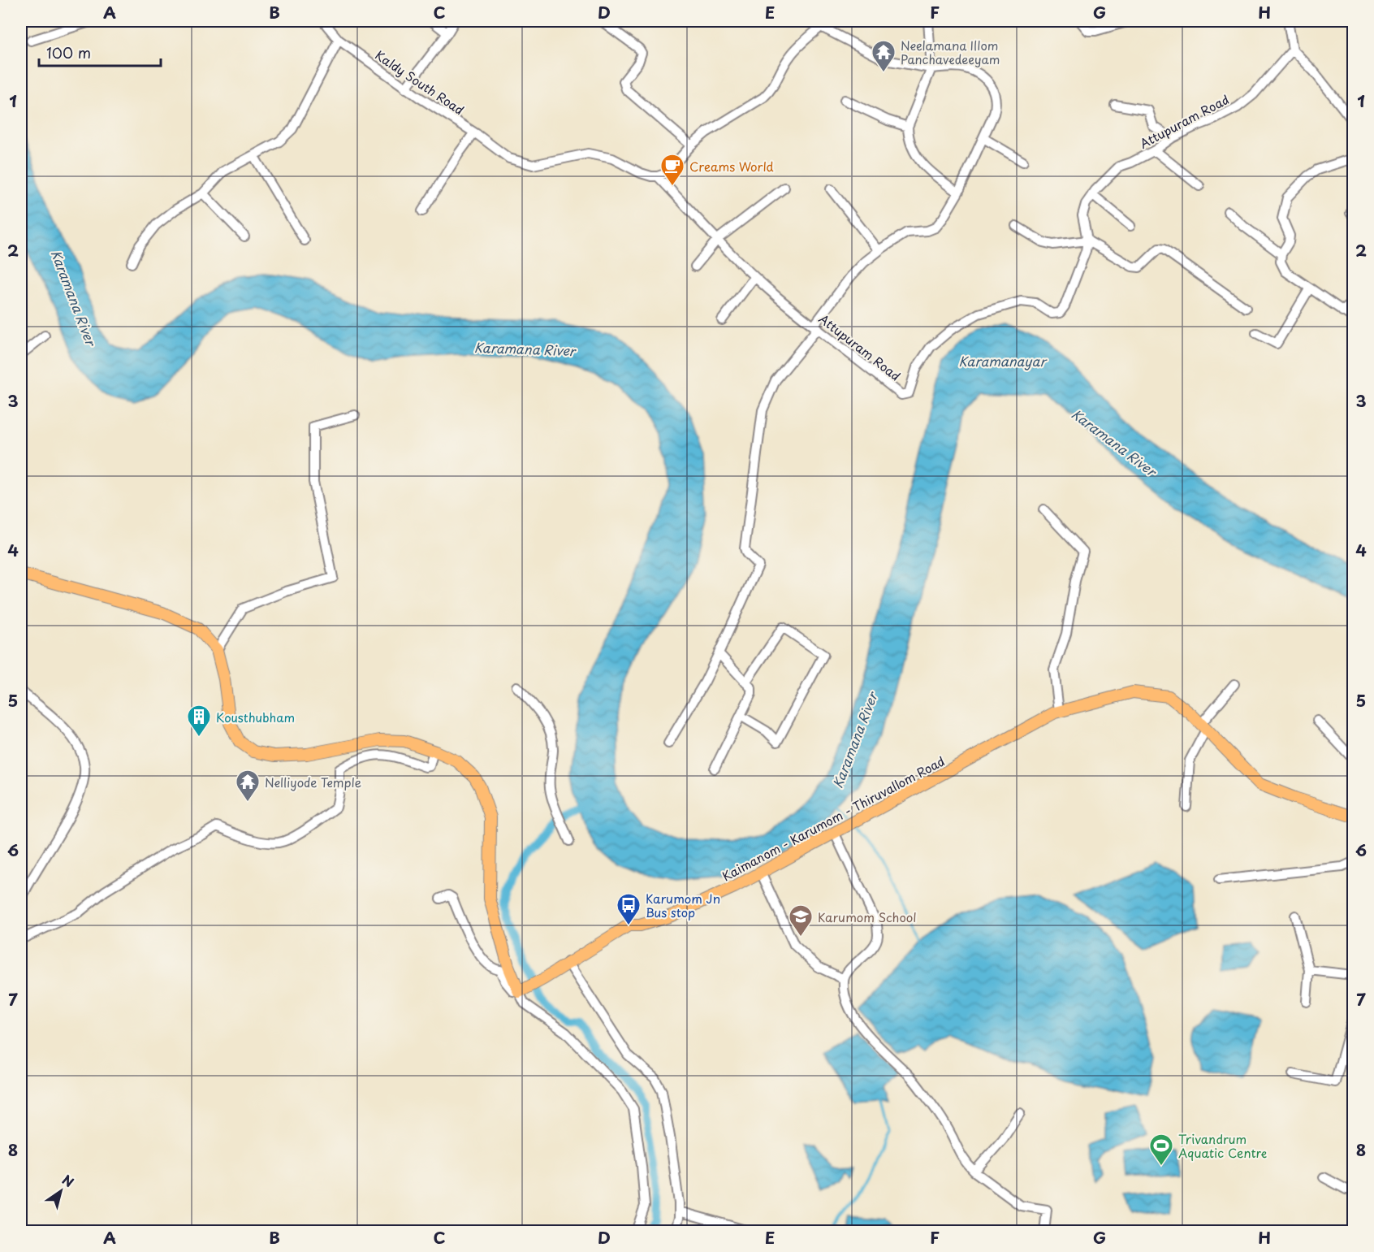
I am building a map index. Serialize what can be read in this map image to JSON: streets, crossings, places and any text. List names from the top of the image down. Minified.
{"streets":{"main road":["Kaimanom - Karumom - Thiruvallom Road"],"street":["Kaldy South Road","Attupuram Road"]},"crossings":[["Kaldy South Road","Attupuram Road"]],"water":["Karamana River","Karamanayar"],"places":{"temple":["Neelamana Illom Panchavedeeyam","Nelliyode Temple"],"cafe":["Creams World"],"building":["Kousthubham"],"bus stop":["Karumom Jn Bus stop"],"school or university":["Karumom School"],"sports":["Trivandrum Aquatic Centre"]},"scale_bar":"100 m","north":"top right","grid":{"columns":["A","B","C","D","E","F","G","H"],"rows":["1","2","3","4","5","6","7","8"]}}
